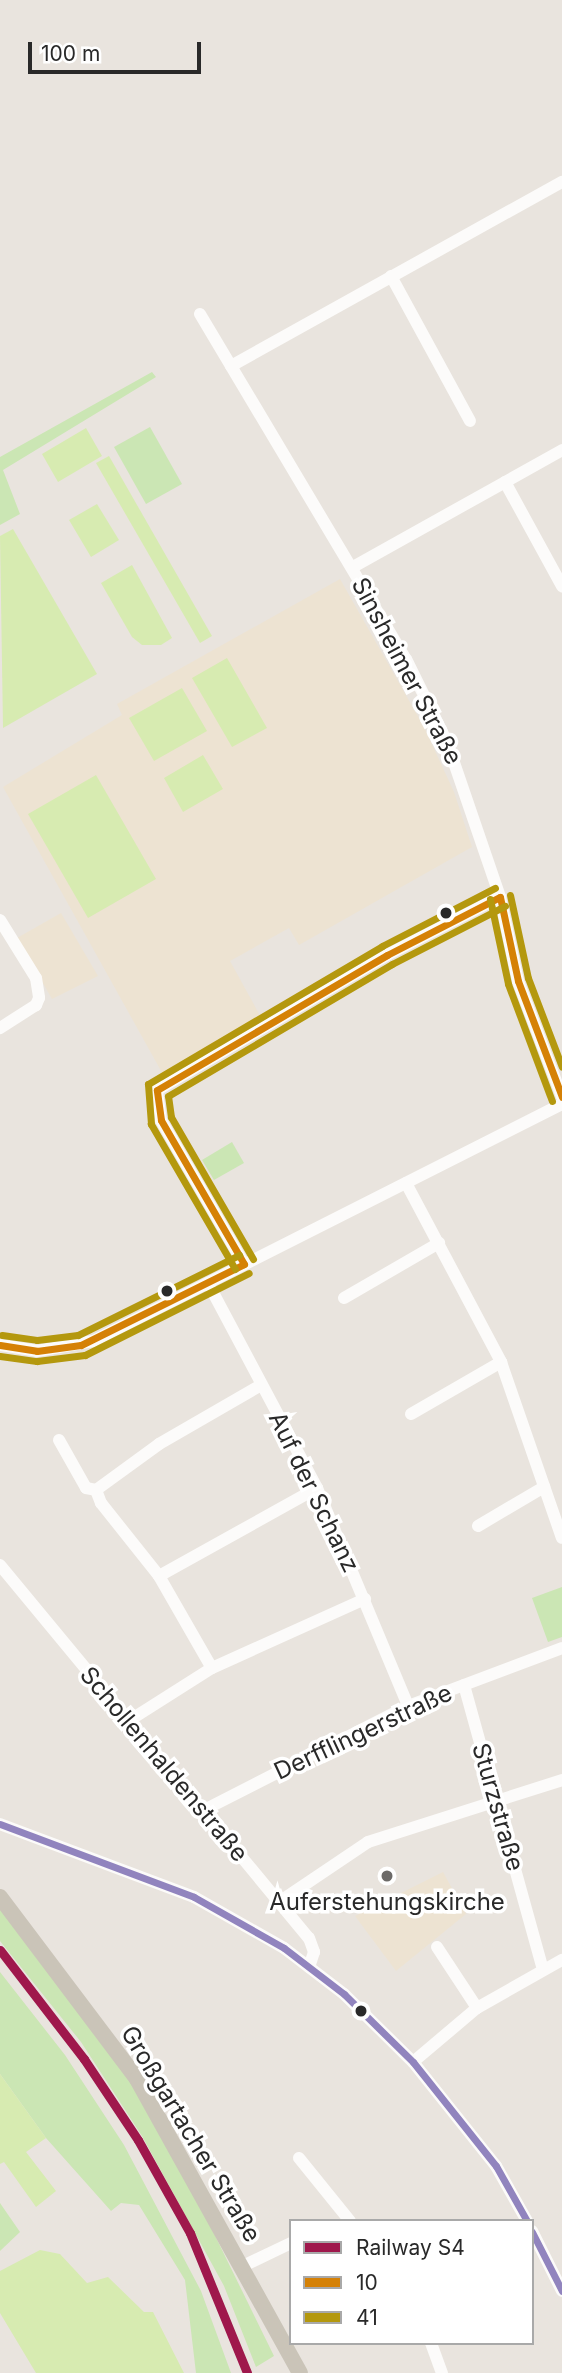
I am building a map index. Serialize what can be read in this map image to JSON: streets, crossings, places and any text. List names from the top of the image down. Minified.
{"streets":{"main road":["Großgartacher Straße"],"street":["Sinsheimer Straße","Auf der Schanz","Derfflingerstraße","Schollenhaldenstraße","Sturzstraße"]},"crossings":[["Auf der Schanz","Derfflingerstraße"],["Derfflingerstraße","Schollenhaldenstraße"],["Derfflingerstraße","Sturzstraße"]],"places":["Auferstehungskirche"],"lines":["transit line 10","transit line 41","rail line S4"],"legend":["Railway S4","10","41"],"scale_bar":"100 m"}
